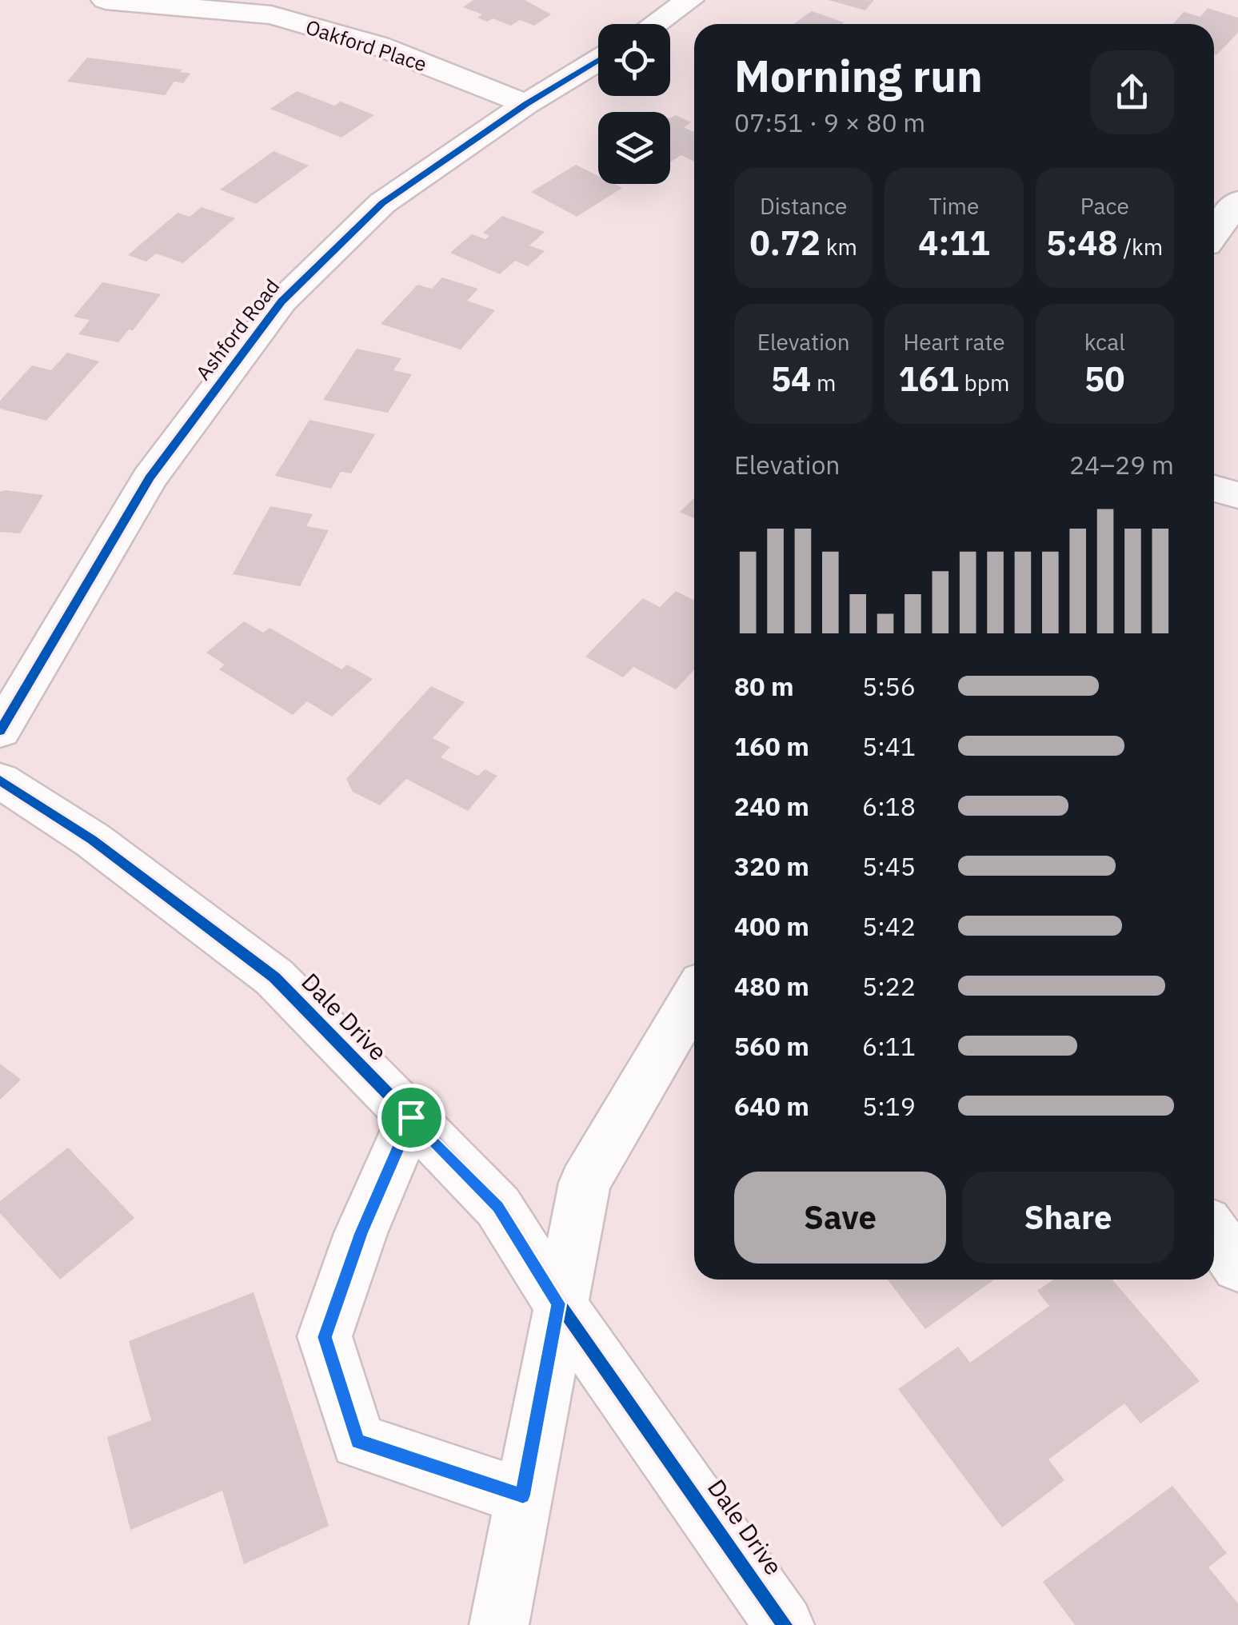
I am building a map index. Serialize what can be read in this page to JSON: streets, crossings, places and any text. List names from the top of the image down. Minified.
{"streets":{"street":["Oakford Place","Ashford Road","Dale Drive"]},"crossings":[["Oakford Place","Ashford Road"]],"page":{"heading":["Morning run","07:51 · 9 × 80 m"],"stats":[["Distance","0.72 km"],["Time","4:11"],["Pace","5:48 /km"],["Elevation","54 m"],["Heart rate","161 bpm"],["kcal","50"]],"chart":["Elevation","24–29 m"],"list":[{"name":"80 m","note":"5:56"},{"name":"160 m","note":"5:41"},{"name":"240 m","note":"6:18"},{"name":"320 m","note":"5:45"},{"name":"400 m","note":"5:42"},{"name":"480 m","note":"5:22"},{"name":"560 m","note":"6:11"},{"name":"640 m","note":"5:19"}],"buttons":["Save","Share"]}}
